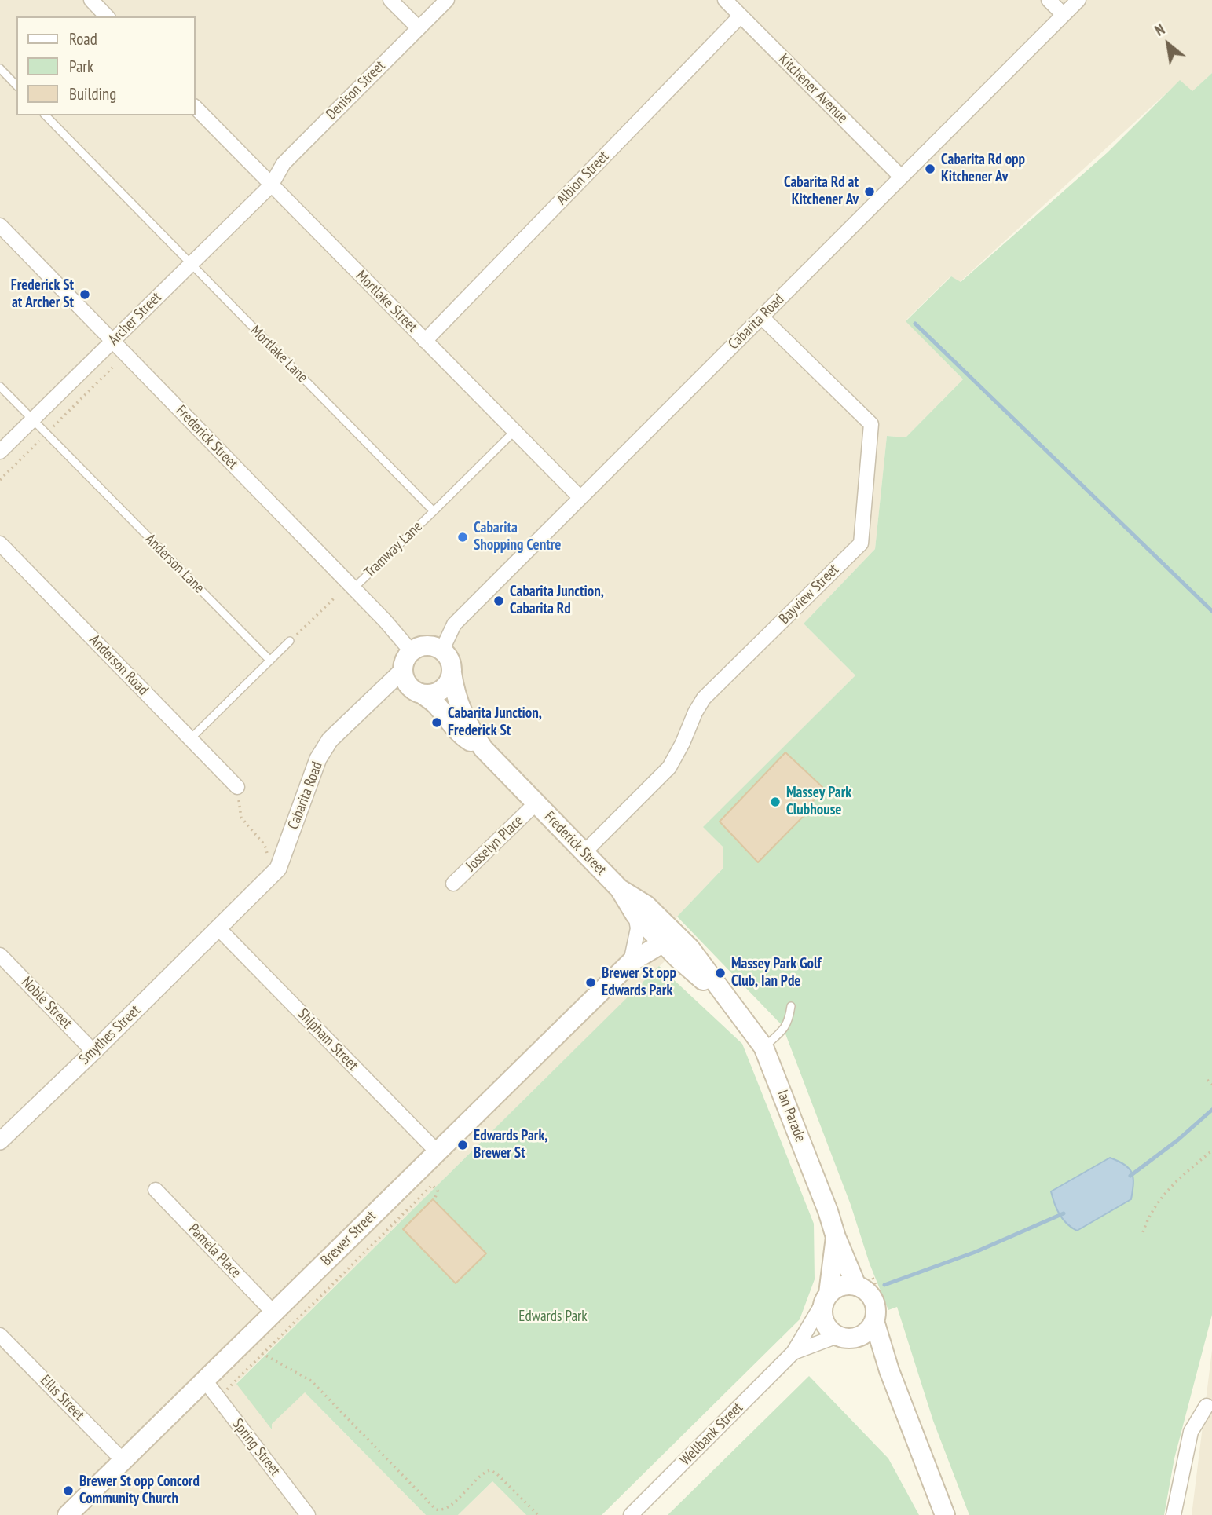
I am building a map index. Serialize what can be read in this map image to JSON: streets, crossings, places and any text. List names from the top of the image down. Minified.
{"streets":{"main road":["Frederick Street","Ian Parade","Brewer Street"],"street":["Kitchener Avenue","Denison Street","Albion Street","Mortlake Street","Archer Street","Cabarita Road","Bayview Street","Anderson Road","Josselyn Place","Noble Street","Smythes Street","Shipham Street","Pamela Place","Ellis Street","Wellbank Street","Spring Street"],"lane":["Mortlake Lane","Tramway Lane","Anderson Lane"]},"crossings":[["Kitchener Avenue","Albion Street"],["Kitchener Avenue","Cabarita Road"],["Denison Street","Mortlake Street"],["Denison Street","Archer Street"],["Albion Street","Mortlake Street"],["Mortlake Street","Archer Street"],["Mortlake Street","Cabarita Road"],["Archer Street","Mortlake Lane"],["Archer Street","Frederick Street"],["Archer Street","Anderson Lane"],["Cabarita Road","Frederick Street"],["Cabarita Road","Bayview Street"],["Cabarita Road","Smythes Street"],["Cabarita Road","Shipham Street"],["Mortlake Lane","Tramway Lane"],["Frederick Street","Tramway Lane"],["Frederick Street","Bayview Street"],["Frederick Street","Josselyn Place"],["Frederick Street","Ian Parade"],["Noble Street","Smythes Street"],["Smythes Street","Shipham Street"],["Shipham Street","Brewer Street"],["Ian Parade","Brewer Street"],["Ian Parade","Wellbank Street"],["Brewer Street","Pamela Place"],["Brewer Street","Ellis Street"],["Brewer Street","Spring Street"]],"parks":["Edwards Park"],"places":["Cabarita Rd opp Kitchener Av","Cabarita Rd at Kitchener Av","Frederick St at Archer St","Cabarita Shopping Centre","Cabarita Junction, Cabarita Rd","Cabarita Junction, Frederick St","Massey Park Clubhouse","Massey Park Golf Club, Ian Pde","Brewer St opp Edwards Park","Edwards Park, Brewer St","Brewer St opp Concord Community Church"],"legend":["Road","Park","Building"],"north":"top left"}
